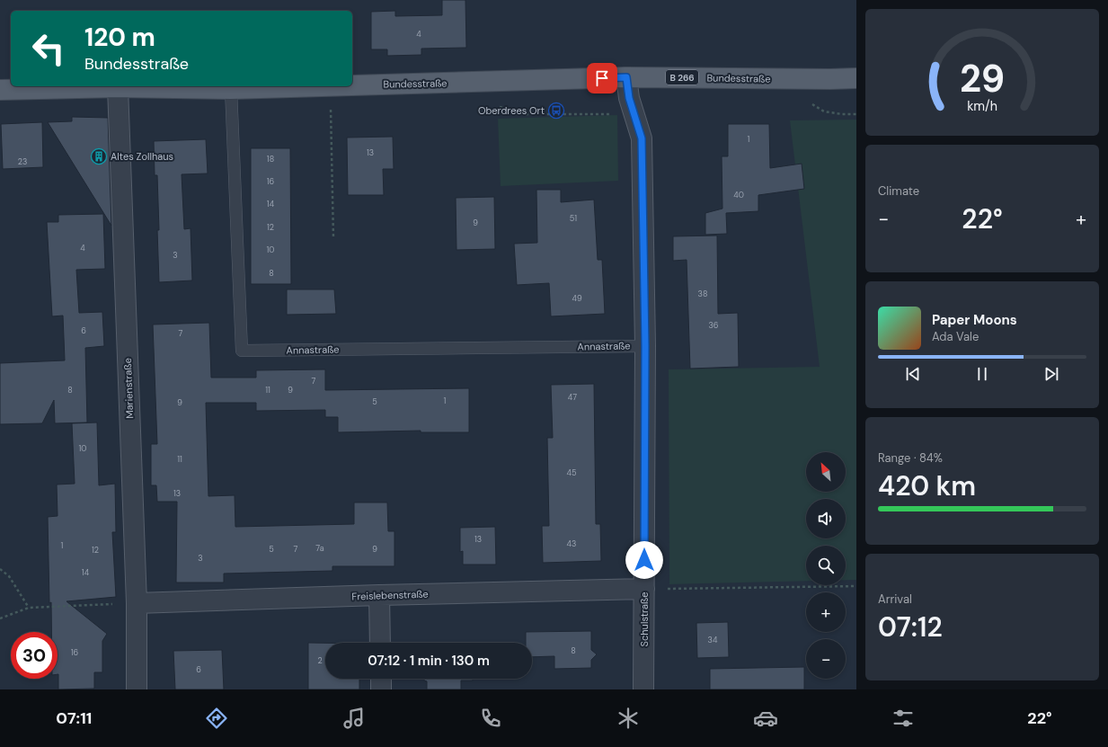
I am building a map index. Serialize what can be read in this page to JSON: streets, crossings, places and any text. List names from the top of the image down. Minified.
{"streets":{"main road":["B 266","Bundesstraße"],"street":["Marienstraße","Freislebenstraße","Schulstraße"],"lane":["Annastraße"]},"crossings":[["Bundesstraße","Annastraße"],["Bundesstraße","Marienstraße"],["Bundesstraße","Schulstraße"],["Annastraße","Schulstraße"],["Marienstraße","Freislebenstraße"],["Freislebenstraße","Schulstraße"]],"places":{"bus stop":["Oberdrees Ort"],"building":["Altes Zollhaus"]},"house_numbers":["4","1","13","18","23","16","40","14","51","9","12","4","10","3","8","38","49","36","6","7","7","8","11","9","47","1","5","9","10","11","45","13","13","43","1","7a","5","7","9","12","3","14","34","8","16","2","6"],"north":"top left","page":{"turn":["120 m","Bundesstraße"],"tile":["Climate",["Range · 84%","420 km"],["Arrival","07:12"]],"heat":["−","22°","+"],"song":["Paper Moons","Ada Vale"],"map_buttons":["+","−"],"limit":"30","trip":"07:12 · 1 min · 130 m","tabs":["07:11","22°"],"gauge":["29","km/h"]}}
